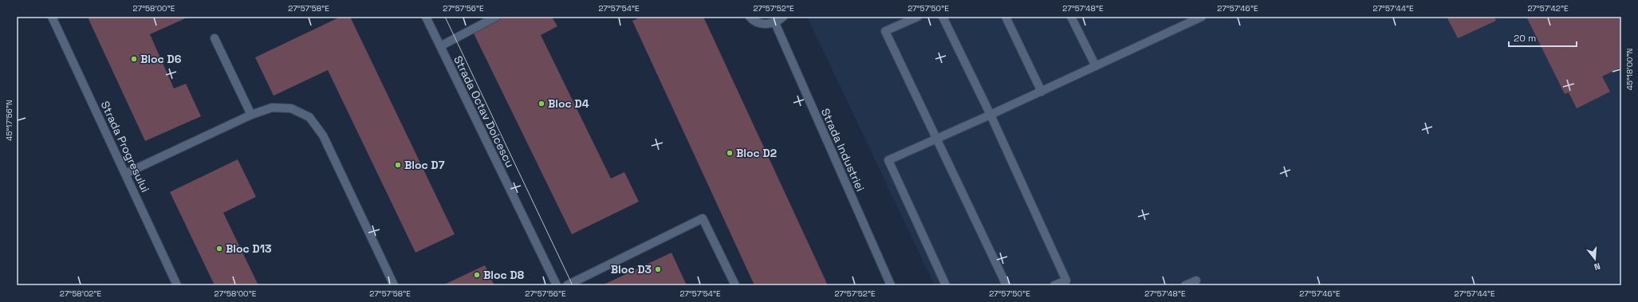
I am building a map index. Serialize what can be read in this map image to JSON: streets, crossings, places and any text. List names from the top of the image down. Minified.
{"streets":{"street":["Strada Octav Doicescu","Strada Progresului","Strada Industriei"]},"places":["Bloc D6","Bloc D4","Bloc D2","Bloc D7","Bloc D13","Bloc D3","Bloc D8"],"scale_bar":"20 m","north":"bottom","coordinates":["27°58'00\"E","27°57'58\"E","27°57'56\"E","27°57'54\"E","27°57'52\"E","27°57'50\"E","27°57'48\"E","27°57'46\"E","27°57'44\"E","27°57'42\"E","45°18'00\"N","45°17'56\"N","27°58'02\"E"]}
